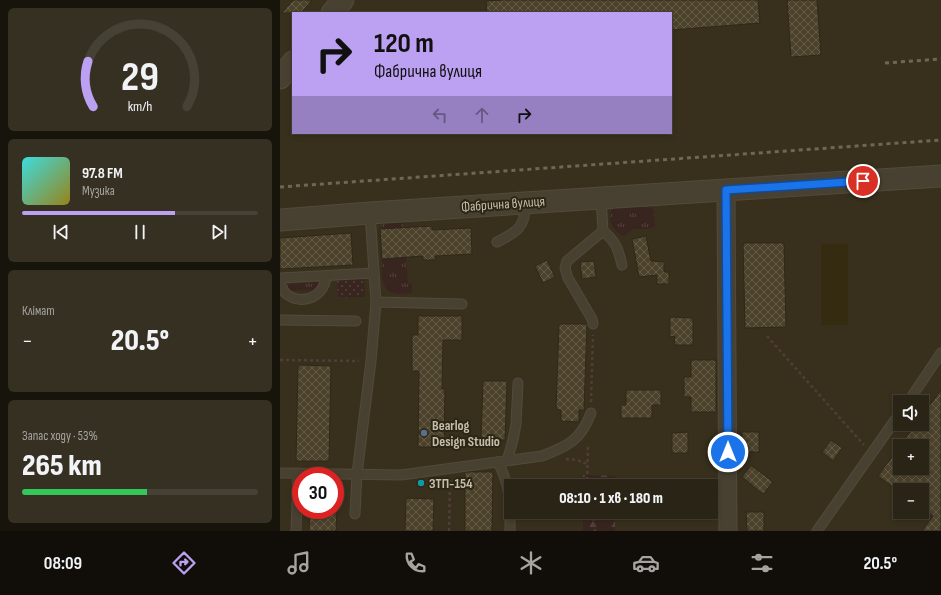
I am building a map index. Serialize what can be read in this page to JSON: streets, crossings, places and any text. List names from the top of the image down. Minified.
{"streets":{"street":["Фабрична вулиця"]},"places":["Bearlog Design Studio","ЗТП-154"],"page":{"turn":["120 m","Фабрична вулиця"],"song":["97.8 FM","Музика"],"tile":["Клімат",["Запас ходу · 53%","265 km"]],"heat":["−","20.5°","+"],"map_buttons":["+","−"],"limit":"30","trip":"08:10 · 1 хв · 180 m","tabs":["08:09","20.5°"],"gauge":["29","km/h"]}}
